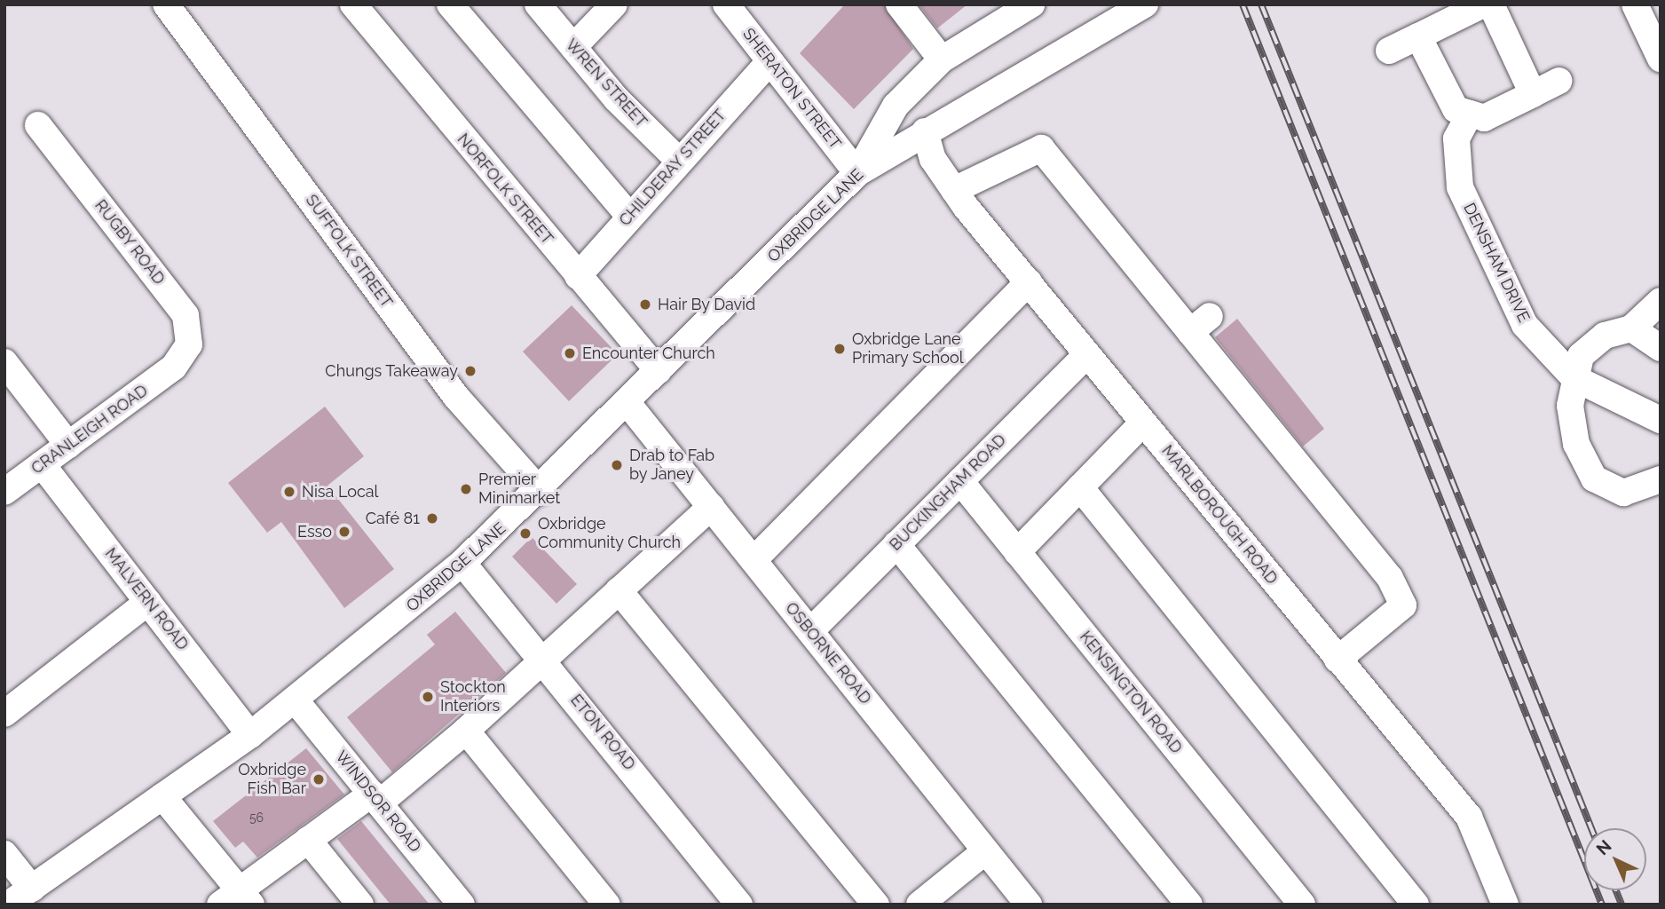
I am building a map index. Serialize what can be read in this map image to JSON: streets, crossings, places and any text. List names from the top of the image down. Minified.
{"streets":{"street":["WREN STREET","SHERATON STREET","CHILDERAY STREET","NORFOLK STREET","OXBRIDGE LANE","RUGBY ROAD","SUFFOLK STREET","DENSHAM DRIVE","CRANLEIGH ROAD","BUCKINGHAM ROAD","MARLBOROUGH ROAD","MALVERN ROAD","OSBORNE ROAD","KENSINGTON ROAD","ETON ROAD","WINDSOR ROAD"]},"crossings":[["WREN STREET","CHILDERAY STREET"],["SHERATON STREET","CHILDERAY STREET"],["SHERATON STREET","OXBRIDGE LANE"],["CHILDERAY STREET","NORFOLK STREET"],["NORFOLK STREET","OXBRIDGE LANE"],["OXBRIDGE LANE","SUFFOLK STREET"],["OXBRIDGE LANE","MARLBOROUGH ROAD"],["OXBRIDGE LANE","MALVERN ROAD"],["OXBRIDGE LANE","OSBORNE ROAD"],["OXBRIDGE LANE","ETON ROAD"],["OXBRIDGE LANE","WINDSOR ROAD"],["RUGBY ROAD","CRANLEIGH ROAD"],["CRANLEIGH ROAD","MALVERN ROAD"],["BUCKINGHAM ROAD","MARLBOROUGH ROAD"],["BUCKINGHAM ROAD","OSBORNE ROAD"],["BUCKINGHAM ROAD","KENSINGTON ROAD"]],"places":["Hair By David","Oxbridge Lane Primary School","Encounter Church","Chungs Takeaway","Drab to Fab by Janey","Premier Minimarket","Nisa Local","Café 81","Esso","Oxbridge Community Church","Stockton Interiors","Oxbridge Fish Bar"],"house_numbers":["56"],"north":"top left"}
